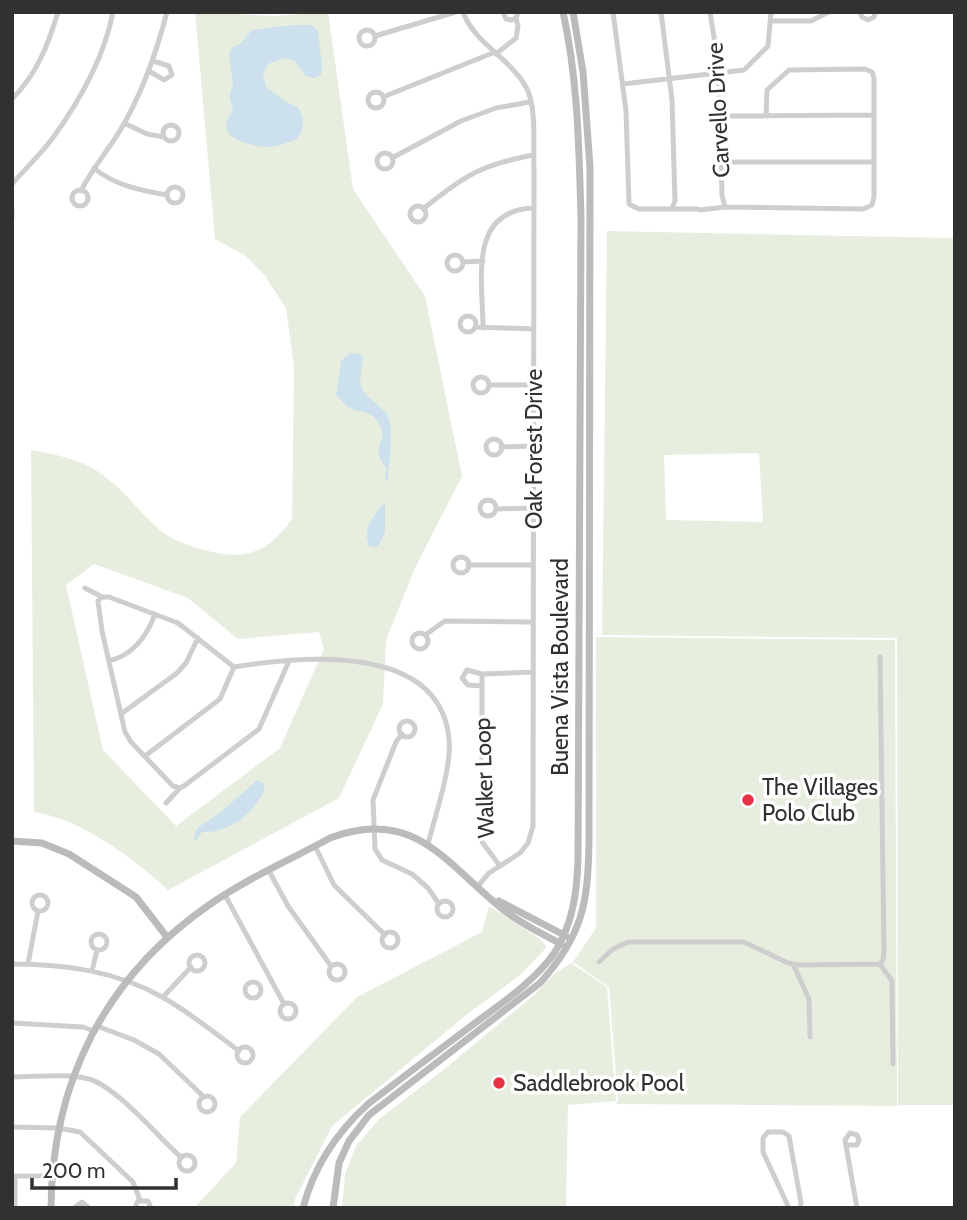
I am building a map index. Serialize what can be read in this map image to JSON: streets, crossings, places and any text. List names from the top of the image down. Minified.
{"streets":{"main road":["Buena Vista Boulevard"],"street":["Carvello Drive","Oak Forest Drive","Walker Loop"]},"crossings":[["Oak Forest Drive","Walker Loop"]],"places":["The Villages Polo Club","Saddlebrook Pool"],"scale_bar":"200 m"}
